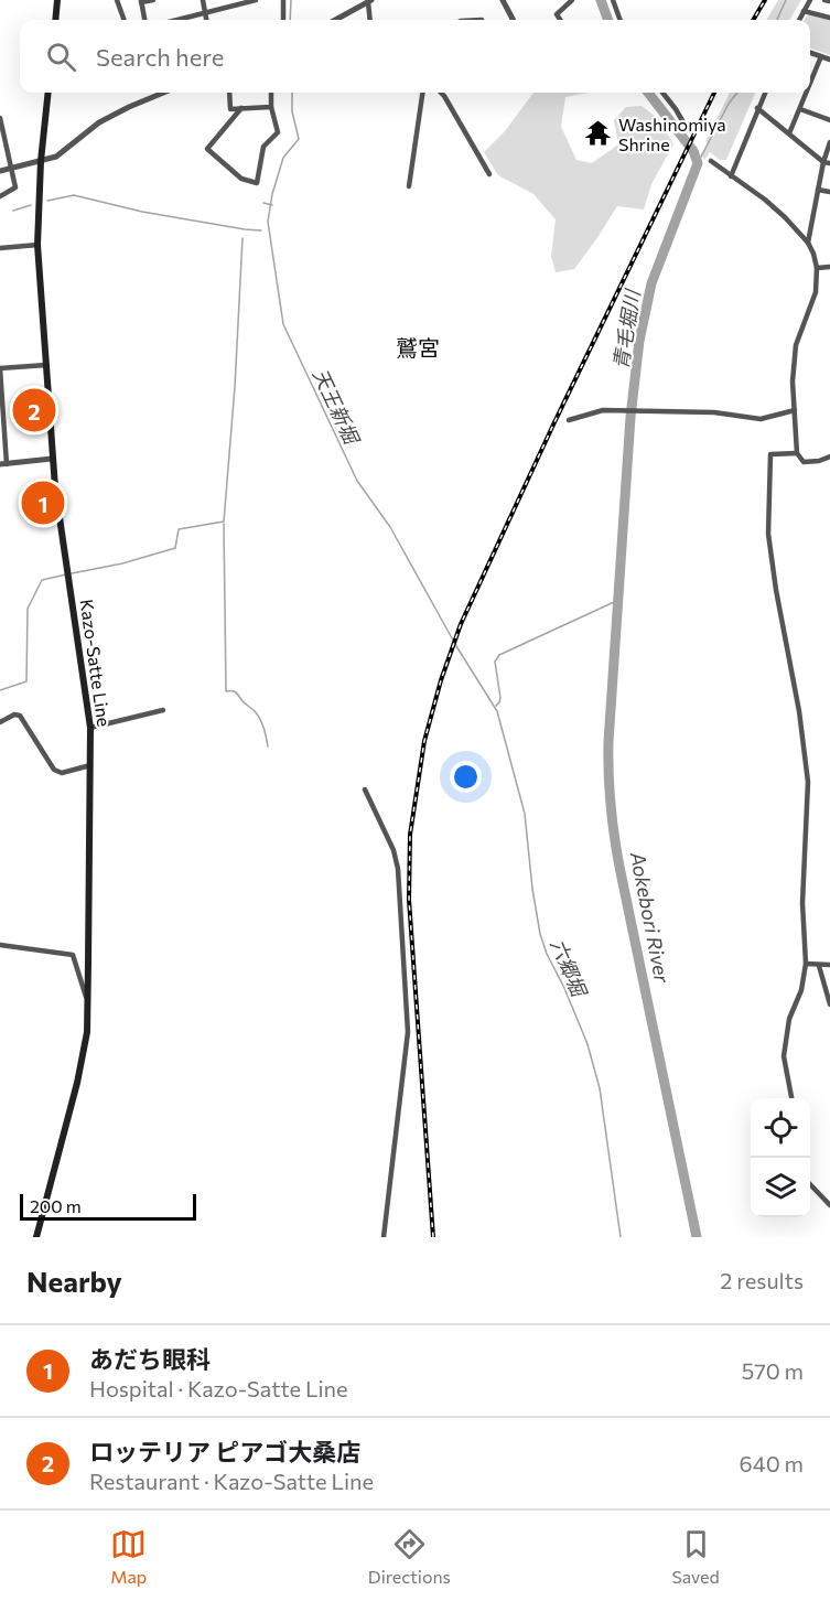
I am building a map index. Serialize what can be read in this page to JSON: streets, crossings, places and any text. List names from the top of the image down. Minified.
{"streets":{"main road":["Kazo-Satte Line"]},"districts":["鷲宮"],"water":["青毛堀川","天王新堀","Aokebori River","六郷堀"],"places":{"temple":["Washinomiya Shrine"]},"scale_bar":"200 m","page":{"search":"Search here","pins":["2","1"],"scale":"200 m","heading":["Nearby","2 results"],"list":[{"mark":"1","name":"あだち眼科","note":"Hospital · Kazo-Satte Line","value":"570 m"},{"mark":"2","name":"ロッテリア ピアゴ大桑店","note":"Restaurant · Kazo-Satte Line","value":"640 m"}],"nav":["Map","Directions","Saved"]}}
